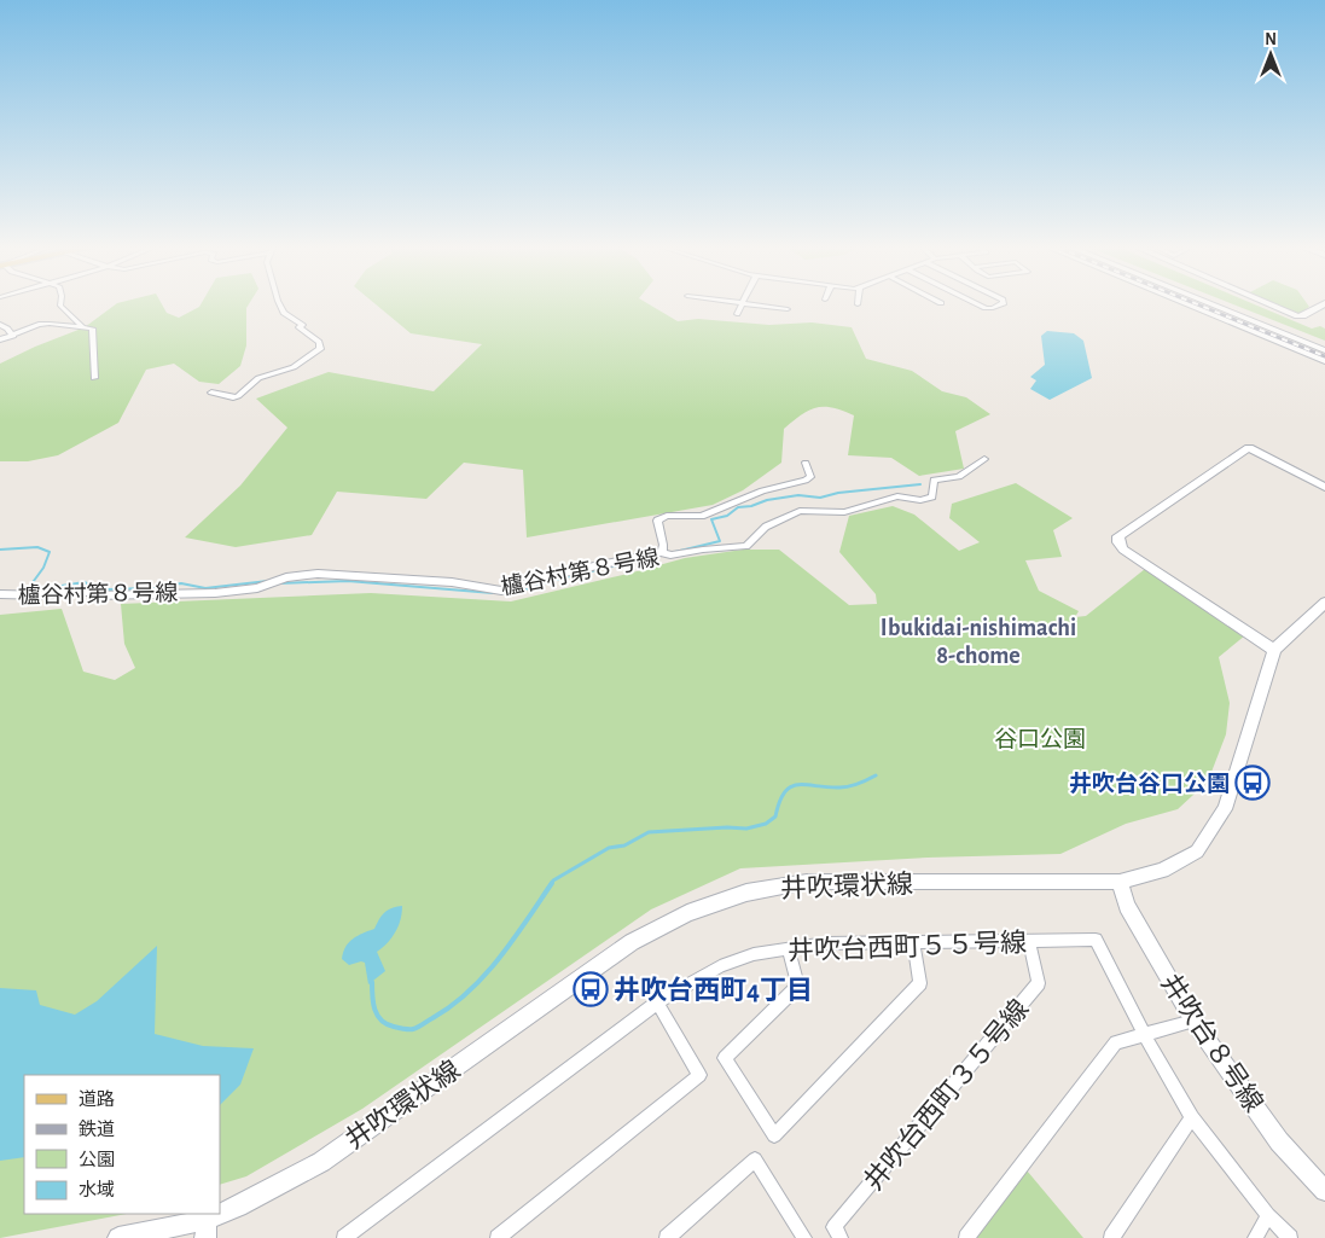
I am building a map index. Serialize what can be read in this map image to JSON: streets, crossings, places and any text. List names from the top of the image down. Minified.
{"streets":{"street":["櫨谷村第８号線","井吹環状線","井吹台西町５５号線","井吹台８号線","井吹台西町３５号線"]},"crossings":[["井吹環状線","井吹台８号線"],["井吹台西町５５号線","井吹台西町３５号線"]],"districts":["Ibukidai-nishimachi 8-chome"],"parks":["谷口公園"],"places":{"bus stop":["井吹台谷口公園","井吹台西町4丁目"]},"legend":["道路","鉄道","公園","水域"],"north":"top"}
